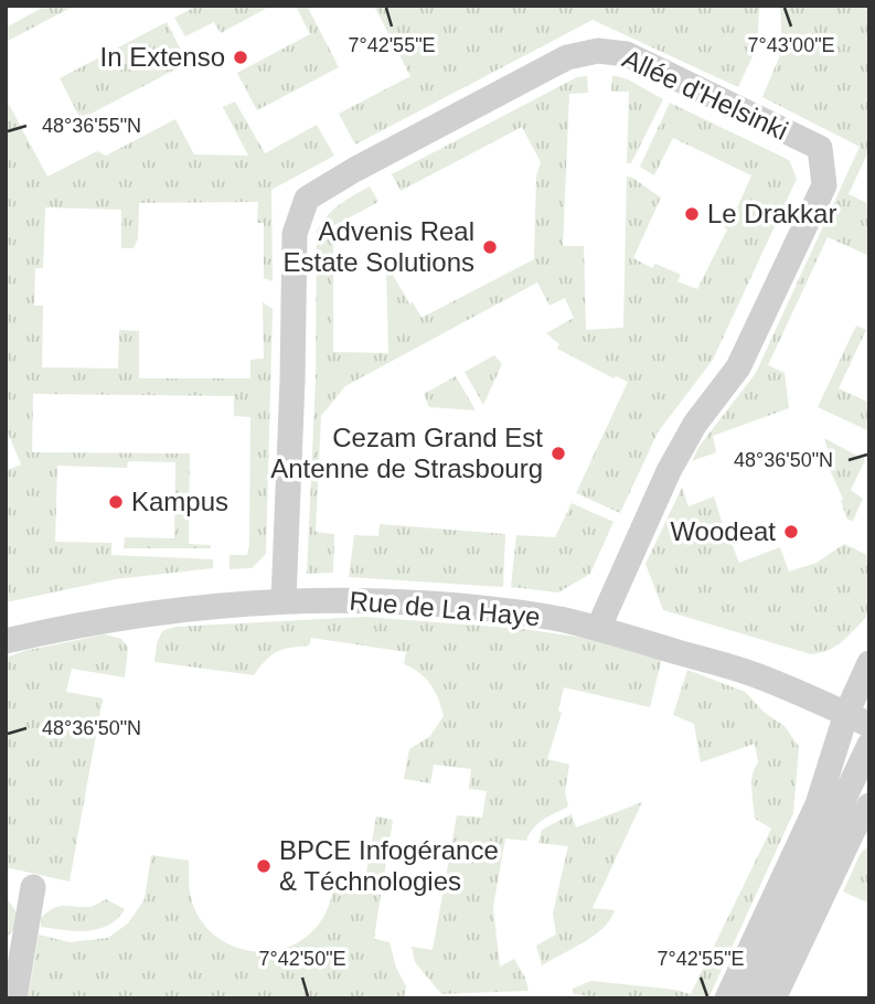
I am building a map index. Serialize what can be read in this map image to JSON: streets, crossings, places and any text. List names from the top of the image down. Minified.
{"streets":{"street":["Allée d'Helsinki","Rue de La Haye"]},"crossings":[["Allée d'Helsinki","Rue de La Haye"]],"places":["In Extenso","Le Drakkar","Advenis Real Estate Solutions","Cezam Grand Est Antenne de Strasbourg","Kampus","Woodeat","BPCE Infogérance & Téchnologies"],"coordinates":["7°42'55\"E","7°43'00\"E","48°36'55\"N","48°36'50\"N","7°42'50\"E"]}
